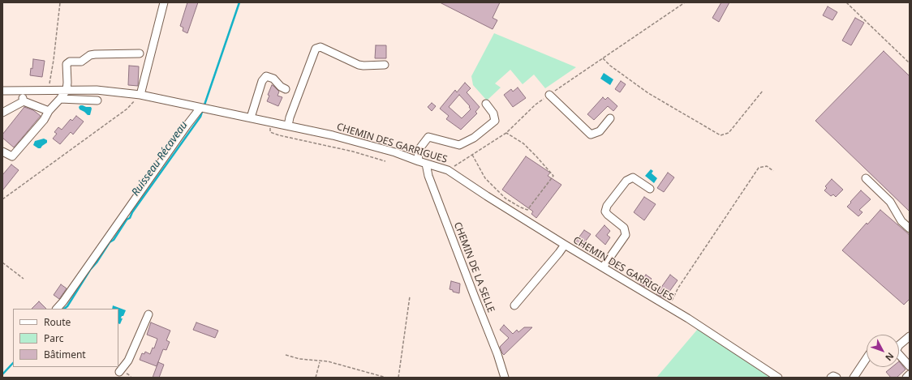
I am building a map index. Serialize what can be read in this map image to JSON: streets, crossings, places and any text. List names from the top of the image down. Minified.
{"streets":{"street":["CHEMIN DES GARRIGUES","CHEMIN DE LA SELLE"]},"crossings":[["CHEMIN DES GARRIGUES","CHEMIN DE LA SELLE"]],"water":["Ruisseau Récaveau"],"legend":["Route","Parc","Bâtiment"],"north":"bottom right"}
